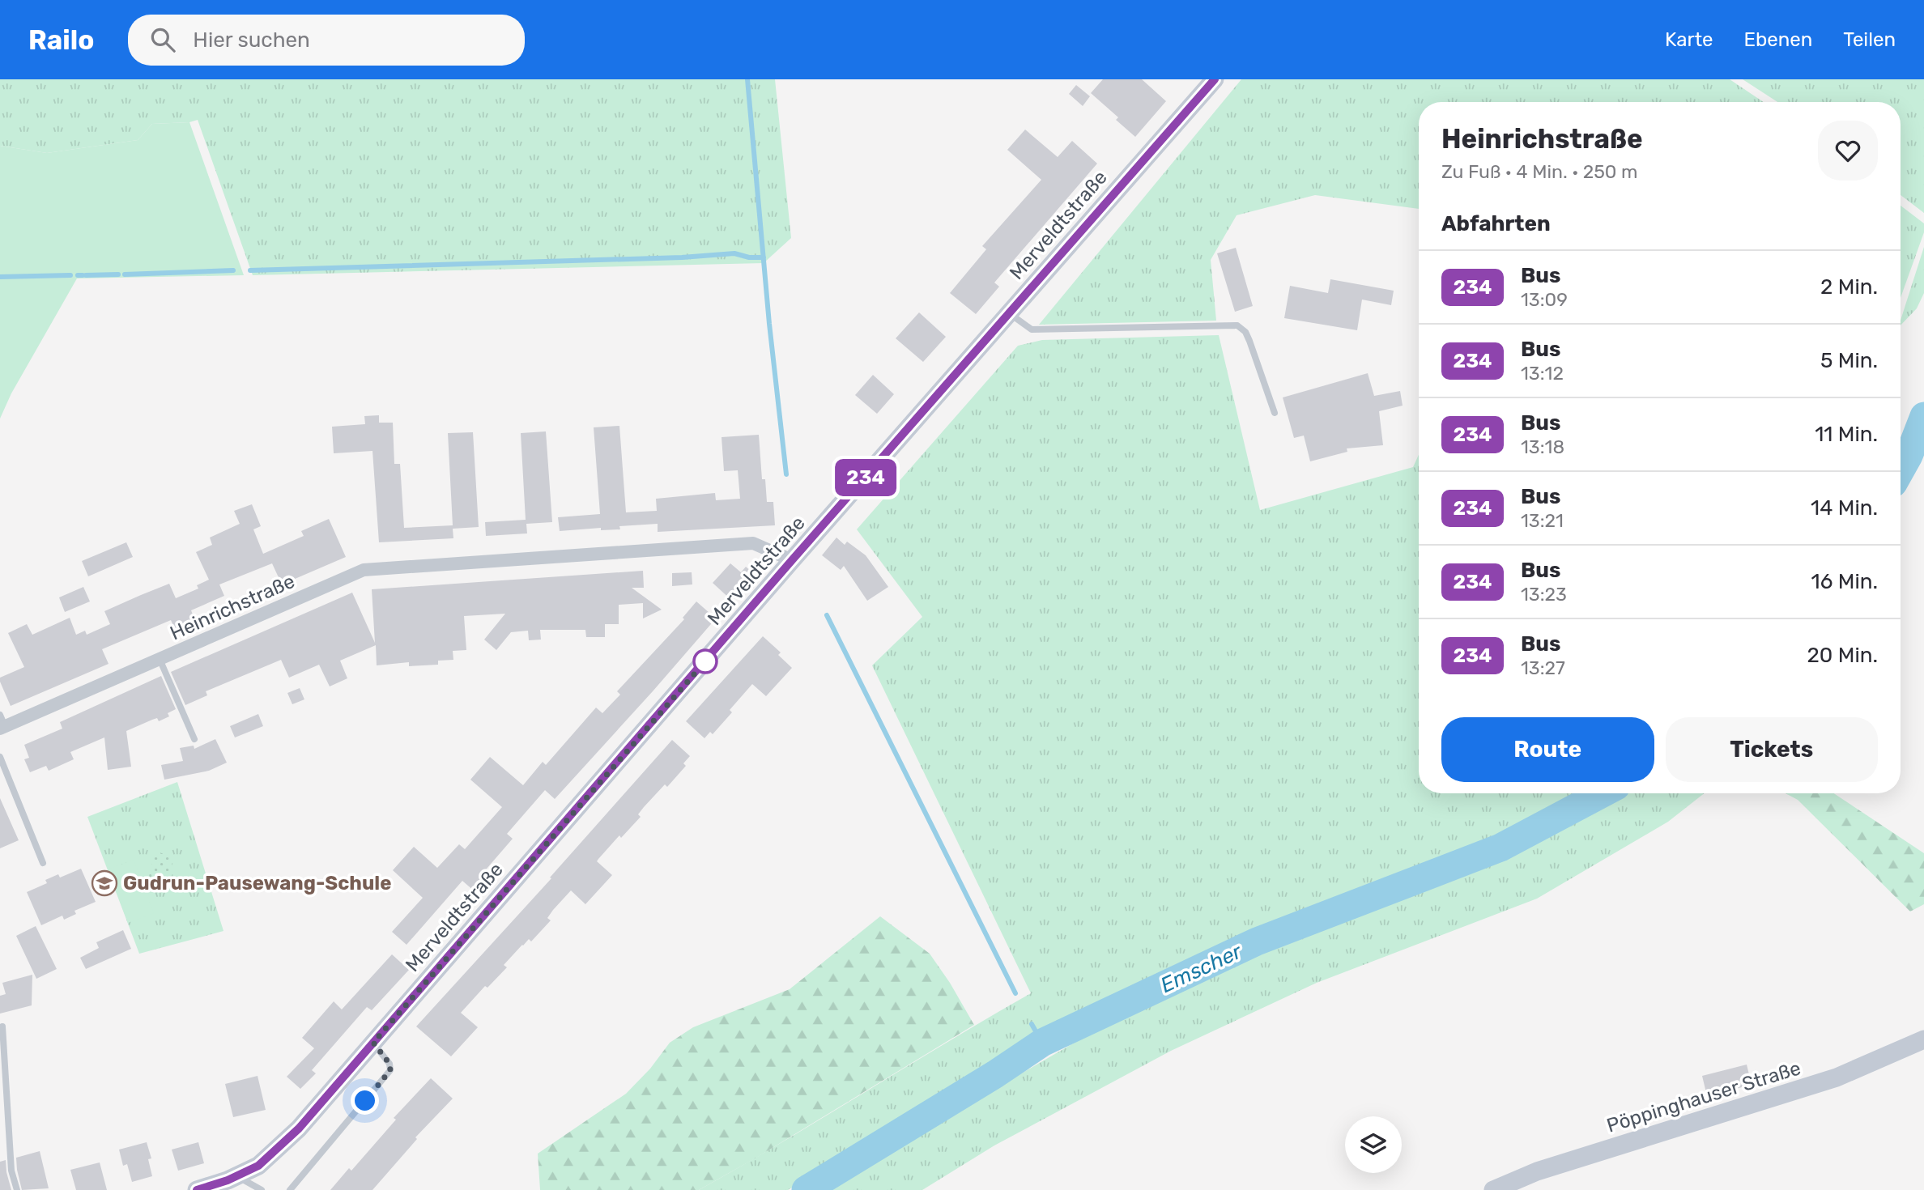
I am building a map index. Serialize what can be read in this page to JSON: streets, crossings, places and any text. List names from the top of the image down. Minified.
{"streets":{"main road":["Merveldtstraße","Pöppinghauser Straße"],"street":["Heinrichstraße"]},"crossings":[["Merveldtstraße","Heinrichstraße"]],"water":["Emscher"],"places":{"school or university":["Gudrun-Pausewang-Schule"]},"lines":["bus line 234"],"page":{"header":"Railo","search":"Hier suchen","nav":["Karte","Ebenen","Teilen"],"on_map":"234","heading":[["Heinrichstraße","Zu Fuß · 4 Min. · 250 m"],"Abfahrten"],"list":[{"mark":"234","name":"Bus","note":"13:09","value":"2 Min."},{"mark":"234","name":"Bus","note":"13:12","value":"5 Min."},{"mark":"234","name":"Bus","note":"13:18","value":"11 Min."},{"mark":"234","name":"Bus","note":"13:21","value":"14 Min."},{"mark":"234","name":"Bus","note":"13:23","value":"16 Min."},{"mark":"234","name":"Bus","note":"13:27","value":"20 Min."}],"buttons":["Route","Tickets"]}}
